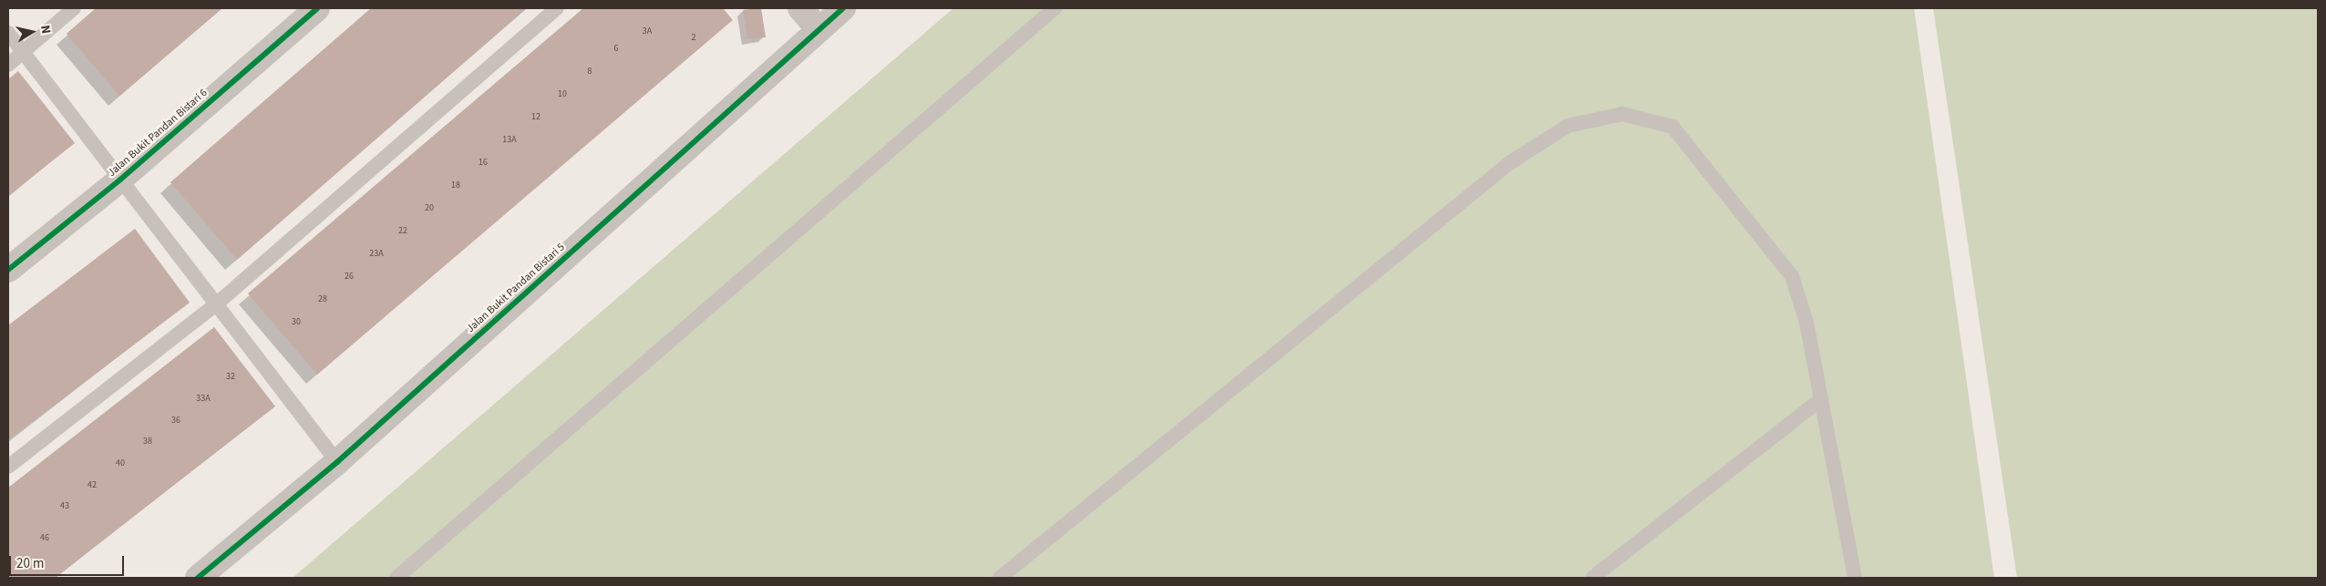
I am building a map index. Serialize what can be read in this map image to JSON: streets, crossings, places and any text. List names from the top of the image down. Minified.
{"streets":{"street":["Jalan Bukit Pandan Bistari 6","Jalan Bukit Pandan Bistari 5"]},"house_numbers":["3A","2","6","8","10","12","13A","16","18","20","22","23A","26","28","30","32","33A","36","38","40","42","43","46"],"scale_bar":"20 m","north":"right"}
